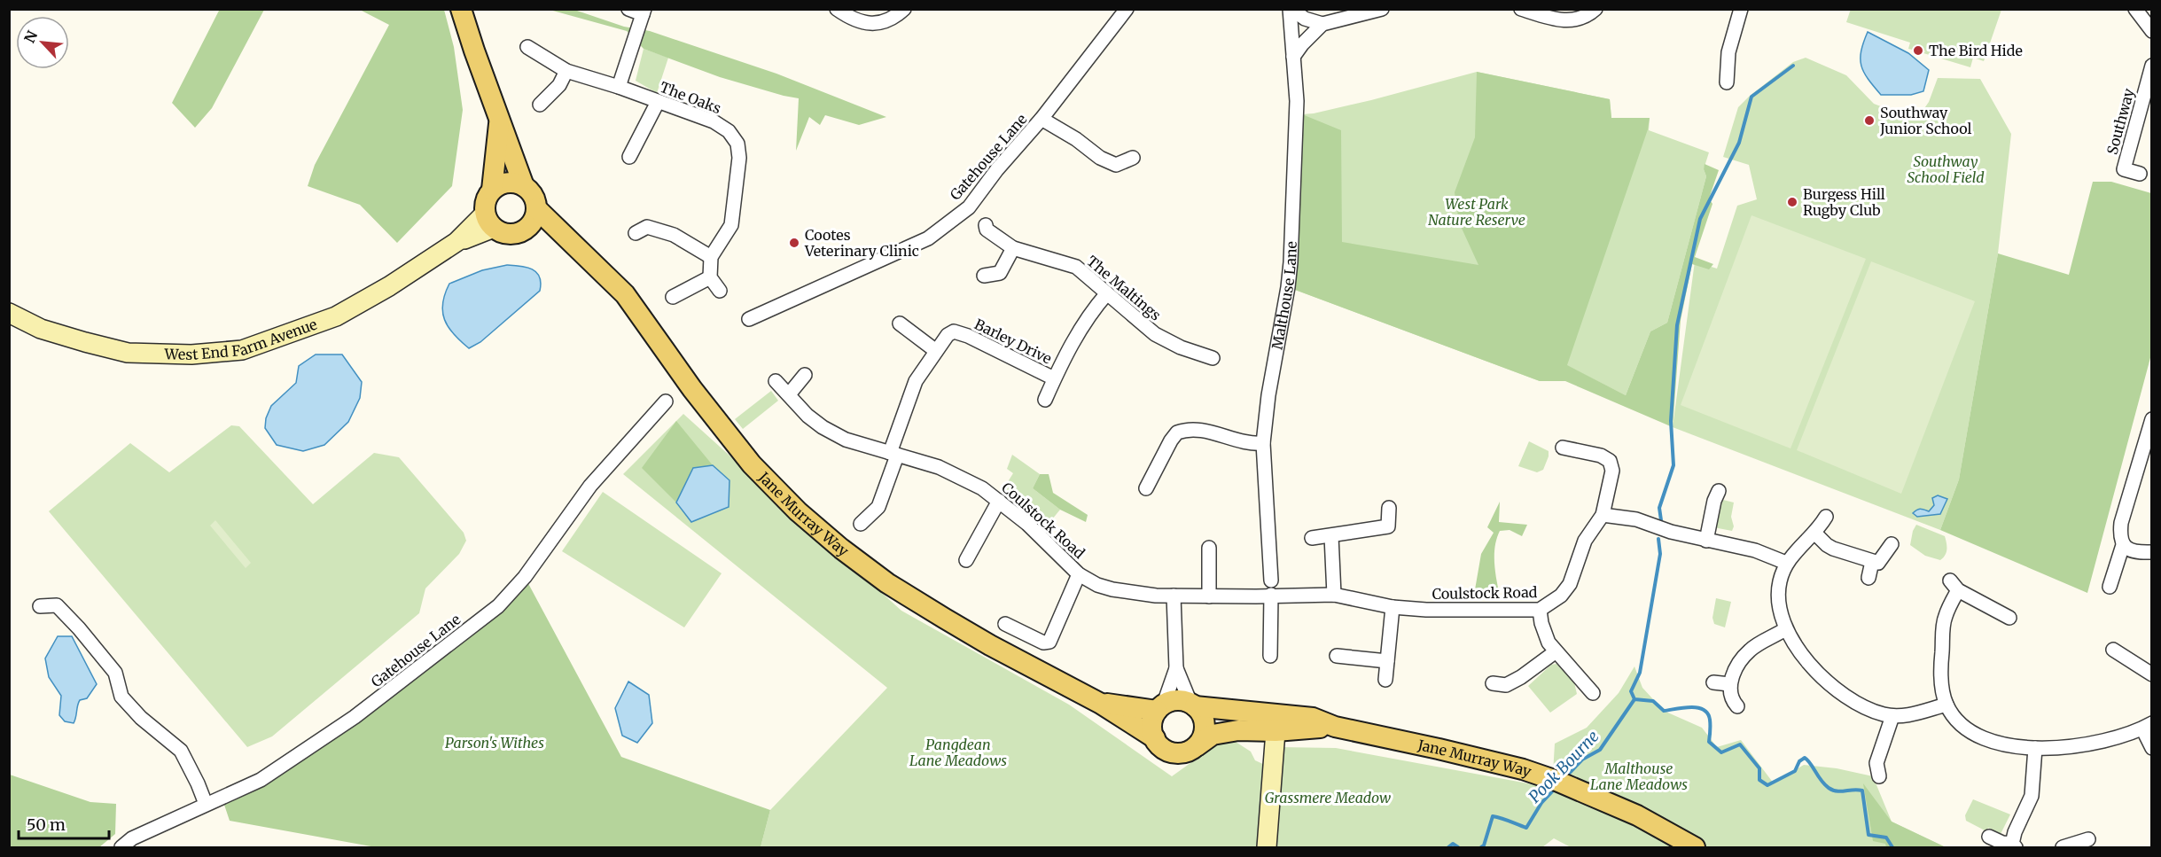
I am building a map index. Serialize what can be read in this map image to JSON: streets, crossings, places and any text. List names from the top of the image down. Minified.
{"streets":{"main road":["Jane Murray Way"],"street":["The Oaks","Southway","Gatehouse Lane","The Maltings","Malthouse Lane","West End Farm Avenue","Barley Drive","Coulstock Road"]},"crossings":[["The Maltings","Barley Drive"],["West End Farm Avenue","Jane Murray Way"],["Barley Drive","Coulstock Road"]],"water":["Pook Bourne"],"parks":["Southway School Field","West Park Nature Reserve","Parson's Withes","Pangdean Lane Meadows","Malthouse Lane Meadows","Grassmere Meadow"],"places":["The Bird Hide","Southway Junior School","Burgess Hill Rugby Club","Cootes Veterinary Clinic"],"scale_bar":"50 m","north":"top left"}
